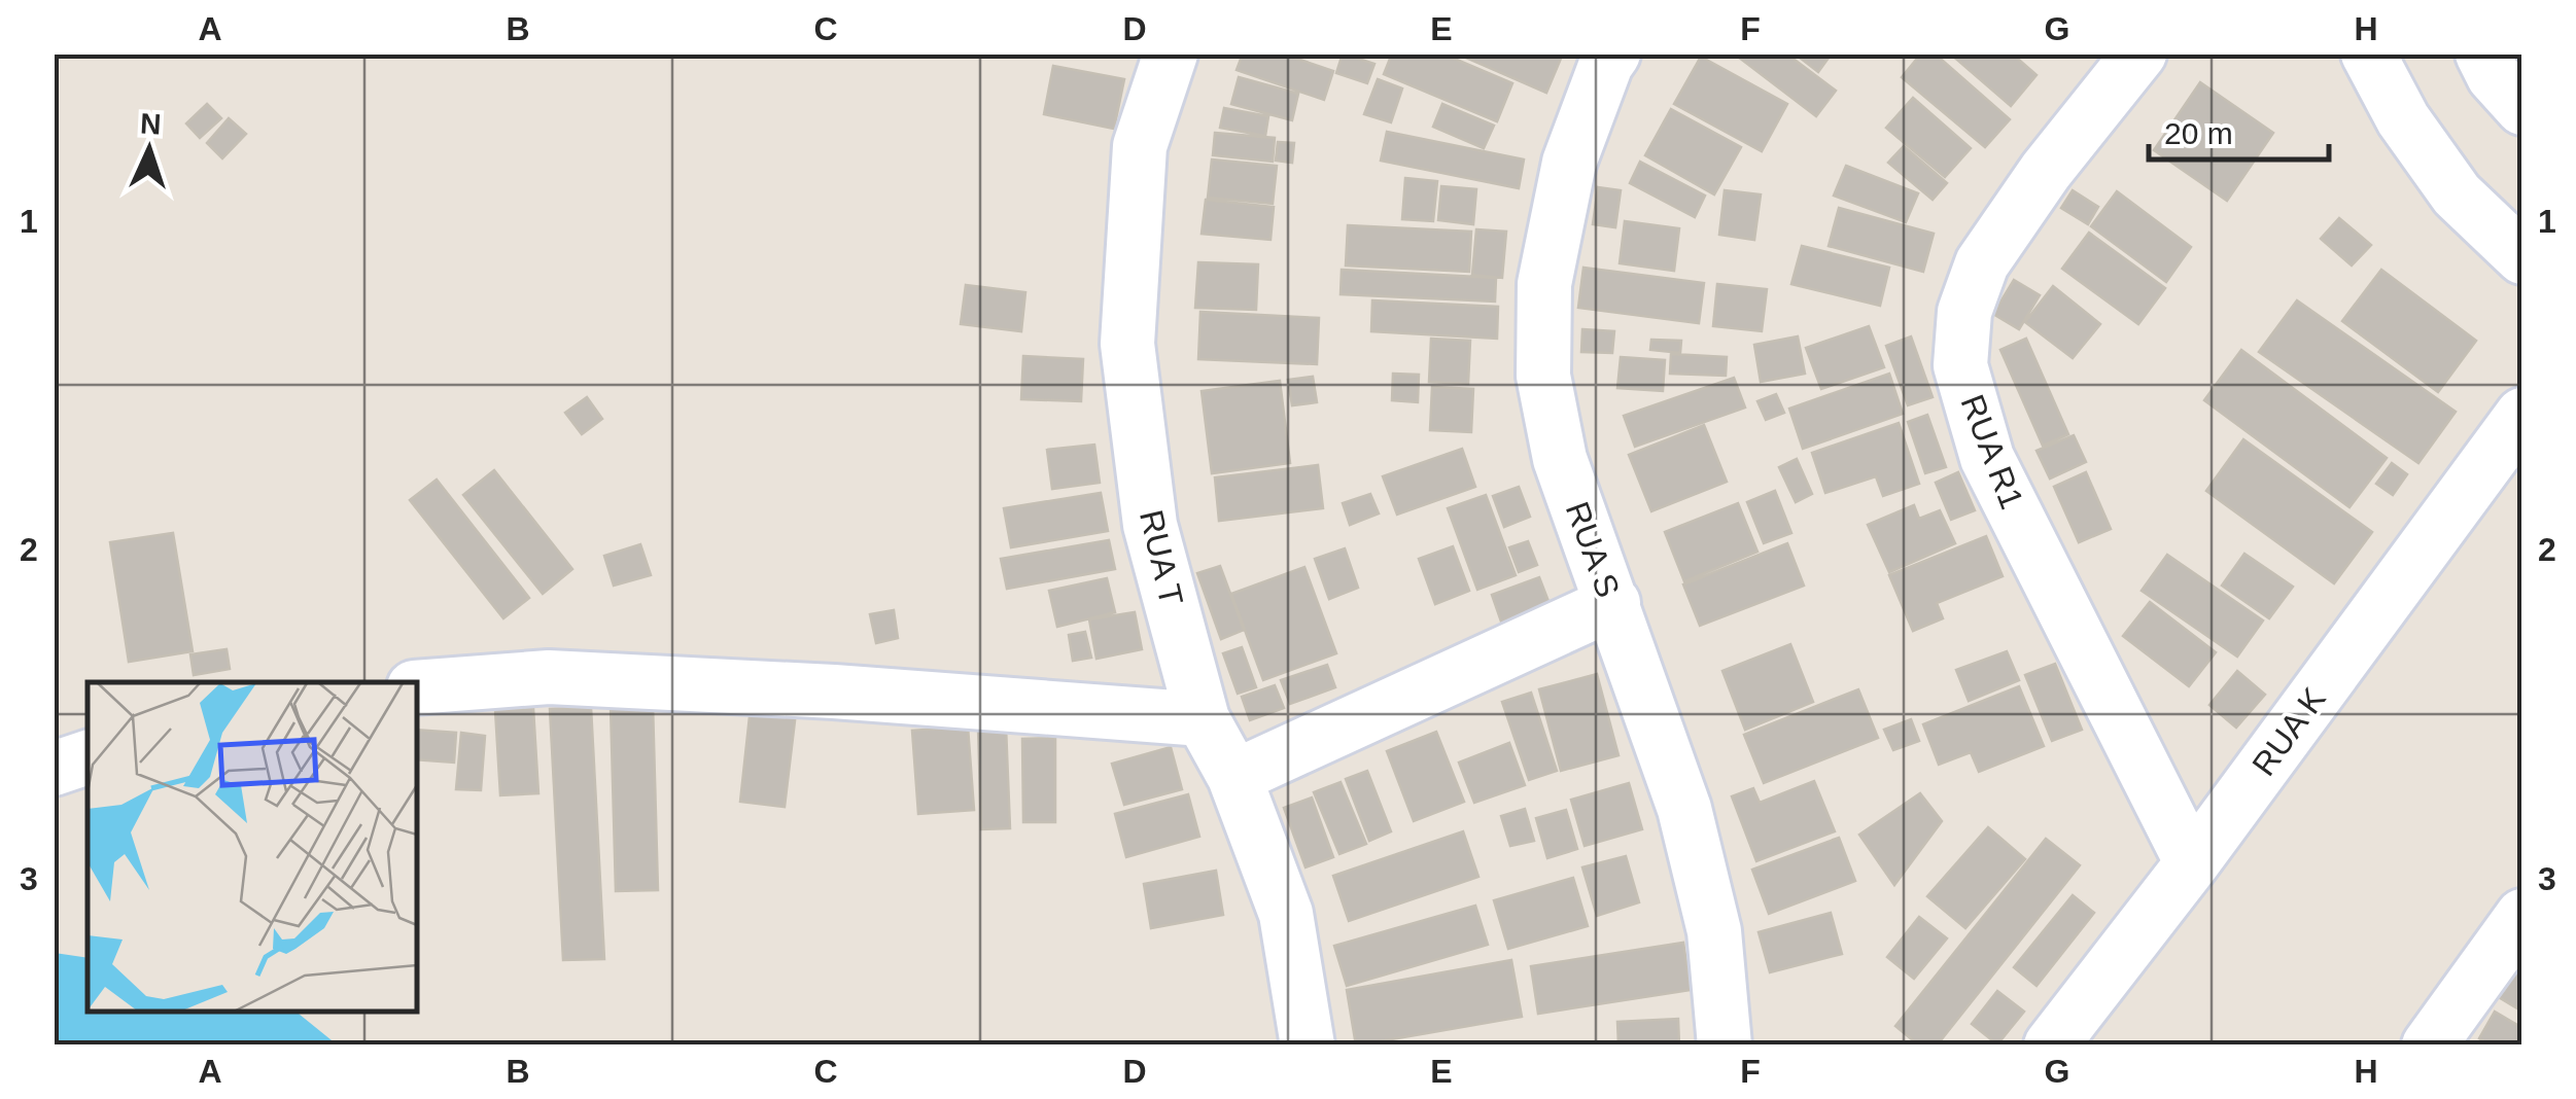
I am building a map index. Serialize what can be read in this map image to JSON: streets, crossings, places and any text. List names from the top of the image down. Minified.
{"streets":{"street":["RUA R1","RUA S","RUA T","RUA K"]},"crossings":[["RUA R1","RUA K"]],"scale_bar":"20 m","north":"top","grid":{"columns":["A","B","C","D","E","F","G","H"],"rows":["1","2","3"]}}
